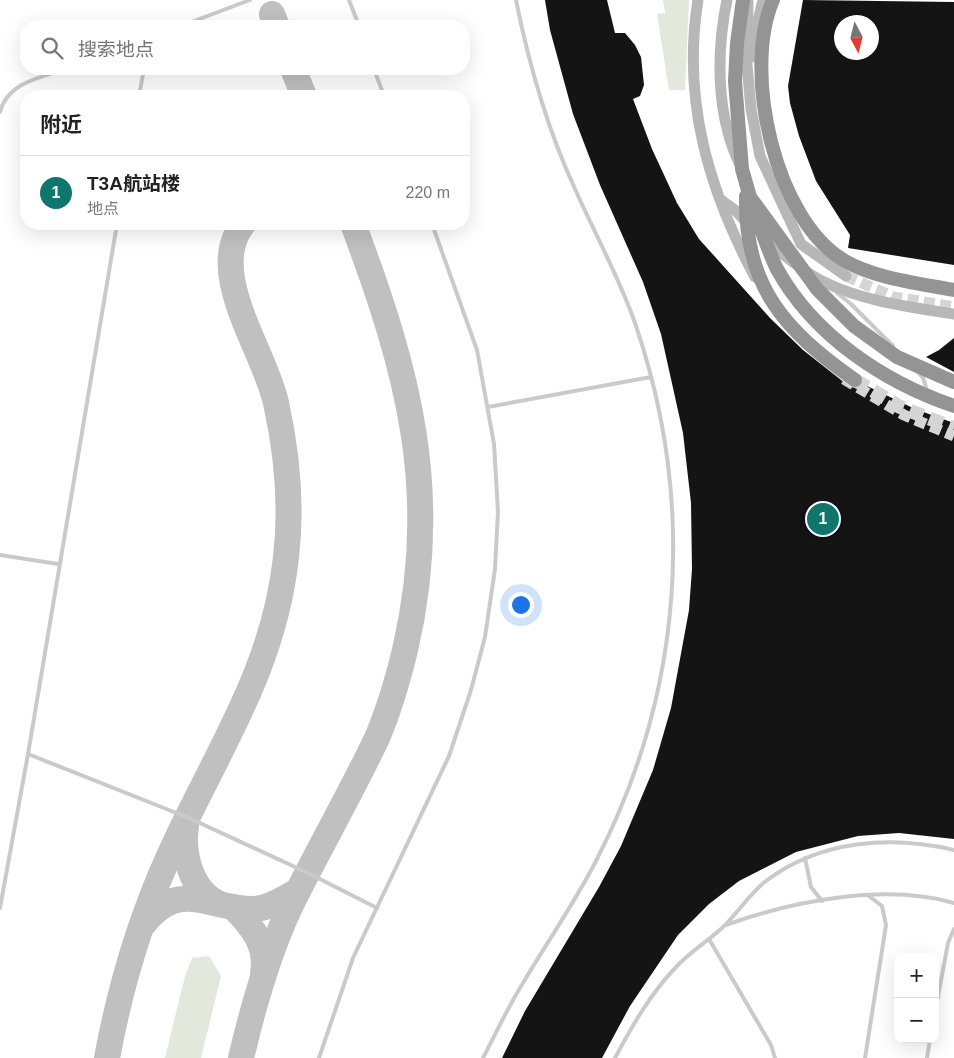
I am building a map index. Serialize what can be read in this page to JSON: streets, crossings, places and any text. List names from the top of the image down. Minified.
{"north":"bottom","page":{"search":"搜索地点","heading":"附近","list":[{"mark":"1","name":"T3A航站楼","note":"地点","value":"220 m"}],"pins":"1","map_buttons":["+","−"]}}
